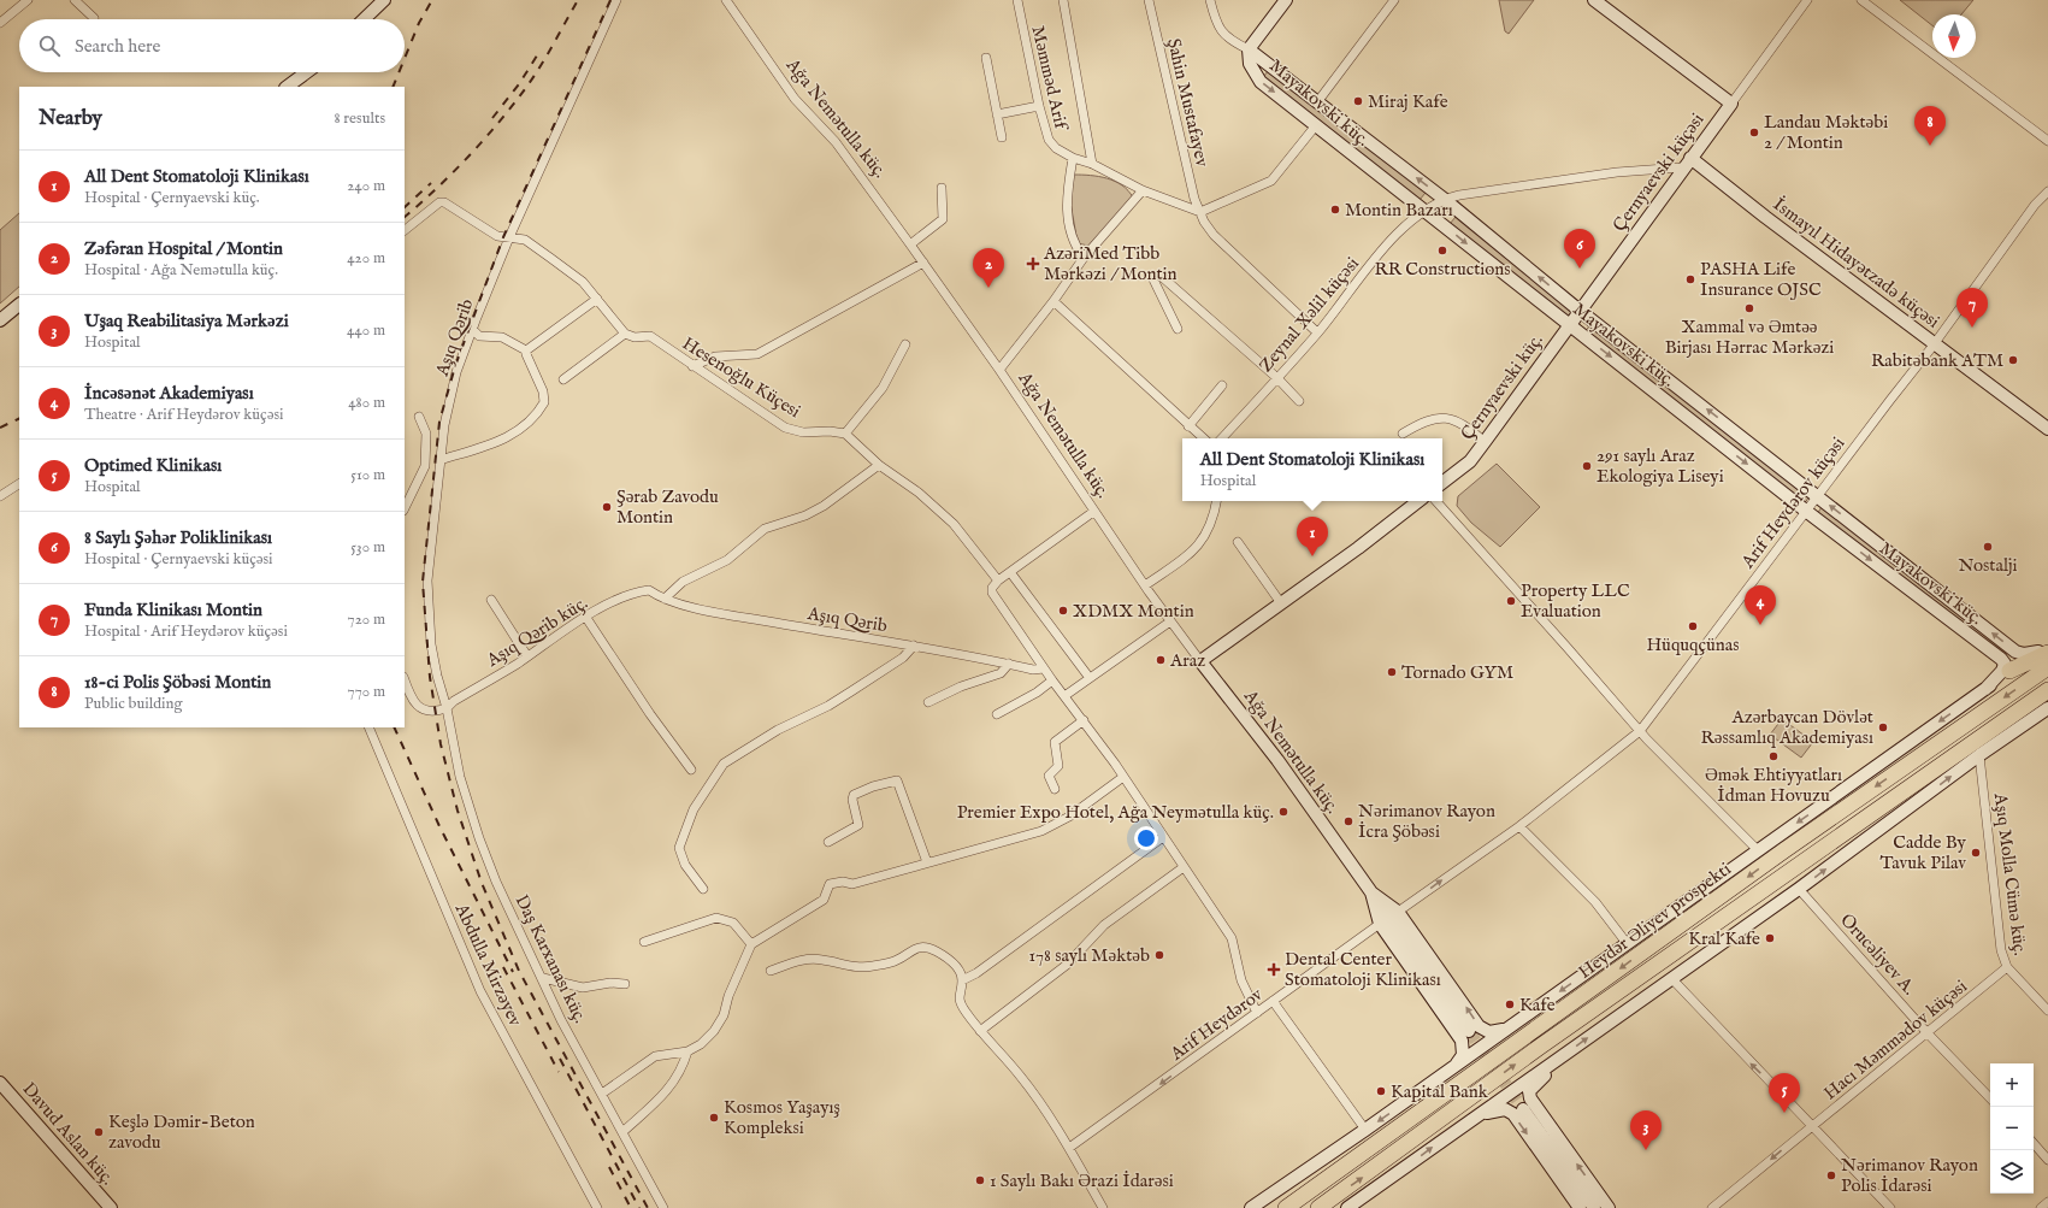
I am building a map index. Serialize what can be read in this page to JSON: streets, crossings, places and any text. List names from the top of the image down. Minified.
{"streets":{"highway":["Heydər Əliyev prospekti"],"street":["Məmməd Arif","Şahin Mustafayev","Mayakovski küç.","Ağa Nemətulla küç.","Çernyaevski küçəsi","İsmayıl Hidayətzadə küçəsi","Zeynal Xəlil küçəsi","Aşıq Qərib","Hesenoğlu Küçesi","Çernyaevski küç.","Arif Heydərov küçəsi","Aşıq Qərib küç.","Aşıq Molla Cümə küç.","Orucəliyev A.","Daş Karxanası küç.","Abdulla Mirzəyev","Arif Heydərov","Hacı Məmmədov küçəsi","Davud Aslan küç."]},"crossings":[["Şahin Mustafayev","Zeynal Xəlil küçəsi"],["Mayakovski küç.","Çernyaevski küçəsi"],["Mayakovski küç.","Zeynal Xəlil küçəsi"],["Mayakovski küç.","Çernyaevski küç."],["Mayakovski küç.","Arif Heydərov küçəsi"],["Ağa Nemətulla küç.","Arif Heydərov küçəsi"],["Ağa Nemətulla küç.","Arif Heydərov"],["Çernyaevski küçəsi","İsmayıl Hidayətzadə küçəsi"],["Çernyaevski küçəsi","Çernyaevski küç."],["İsmayıl Hidayətzadə küçəsi","Arif Heydərov küçəsi"],["Aşıq Qərib","Aşıq Qərib küç."],["Aşıq Qərib","Daş Karxanası küç."],["Aşıq Qərib küç.","Daş Karxanası küç."],["Aşıq Molla Cümə küç.","Hacı Məmmədov küçəsi"],["Orucəliyev A.","Hacı Məmmədov küçəsi"]],"one_way":["Arif Heydərov"],"places":{"other":["Miraj Kafe","Landau Məktəbi 2 / Montin","Montin Bazarı","RR Constructions","PASHA Life Insurance OJSC","Xammal və Əmtəə Birjası Hərrac Mərkəzi","Rabitəbank ATM","291 saylı Araz Ekologiya Liseyi","Şərab Zavodu Montin","Nostalji","Property LLC Evaluation","XDMX Montin","Hüquqçünas","Araz","Tornado GYM","Azərbaycan Dövlət Rəssamlıq Akademiyası","Əmək Ehtiyyatları İdman Hovuzu","Premier Expo Hotel, Ağa Neymətulla küç.","Nərimanov Rayon İcra Şöbəsi","Cadde By Tavuk Pilav","Kral Kafe","178 saylı Məktəb","Kafe","Kapital Bank","Kosmos Yaşayış Kompleksi","Keşlə Dəmir-Beton zavodu","Nərimanov Rayon Polis İdarəsi","1 Saylı Bakı Ərazi İdarəsi"],"health":["AzəriMed Tibb Mərkəzi / Montin","Dental Center Stomatoloji Klinikası"]},"north":"bottom","page":{"search":"Search here","heading":["Nearby","8 results"],"pins":["8","6","2","7","1","4","5","3"],"list":[{"mark":"1","name":"All Dent Stomatoloji Klinikası","note":"Hospital · Çernyaevski küç.","value":"240 m"},{"mark":"2","name":"Zəfəran Hospital / Montin","note":"Hospital · Ağa Nemətulla küç.","value":"420 m"},{"mark":"3","name":"Uşaq Reabilitasiya Mərkəzi","note":"Hospital","value":"440 m"},{"mark":"4","name":"İncəsənət Akademiyası","note":"Theatre · Arif Heydərov küçəsi","value":"480 m"},{"mark":"5","name":"Optimed Klinikası","note":"Hospital","value":"510 m"},{"mark":"6","name":"8 Saylı Şəhər Poliklinikası","note":"Hospital · Çernyaevski küçəsi","value":"530 m"},{"mark":"7","name":"Funda Klinikası Montin","note":"Hospital · Arif Heydərov küçəsi","value":"720 m"},{"mark":"8","name":"18-ci Polis Şöbəsi Montin","note":"Public building","value":"770 m"}],"popup":["All Dent Stomatoloji Klinikası","Hospital"],"map_buttons":["+","−"]}}
